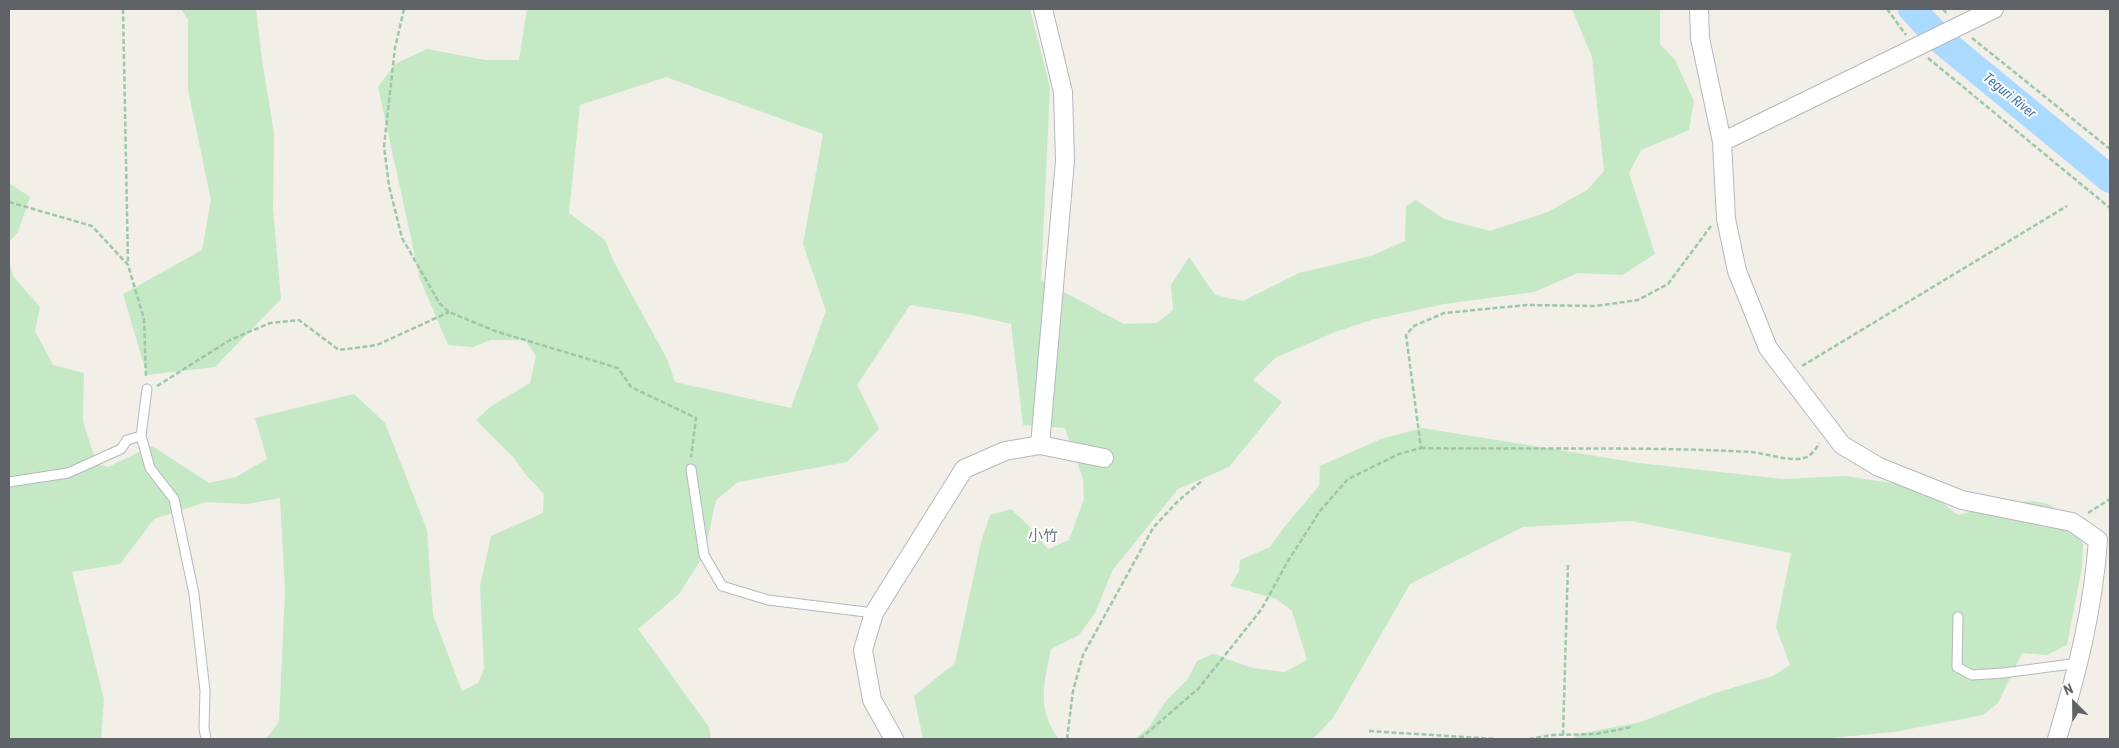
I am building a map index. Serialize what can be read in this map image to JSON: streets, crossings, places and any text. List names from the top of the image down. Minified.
{"districts":["小竹"],"water":["Teguri River"],"north":"top left"}
